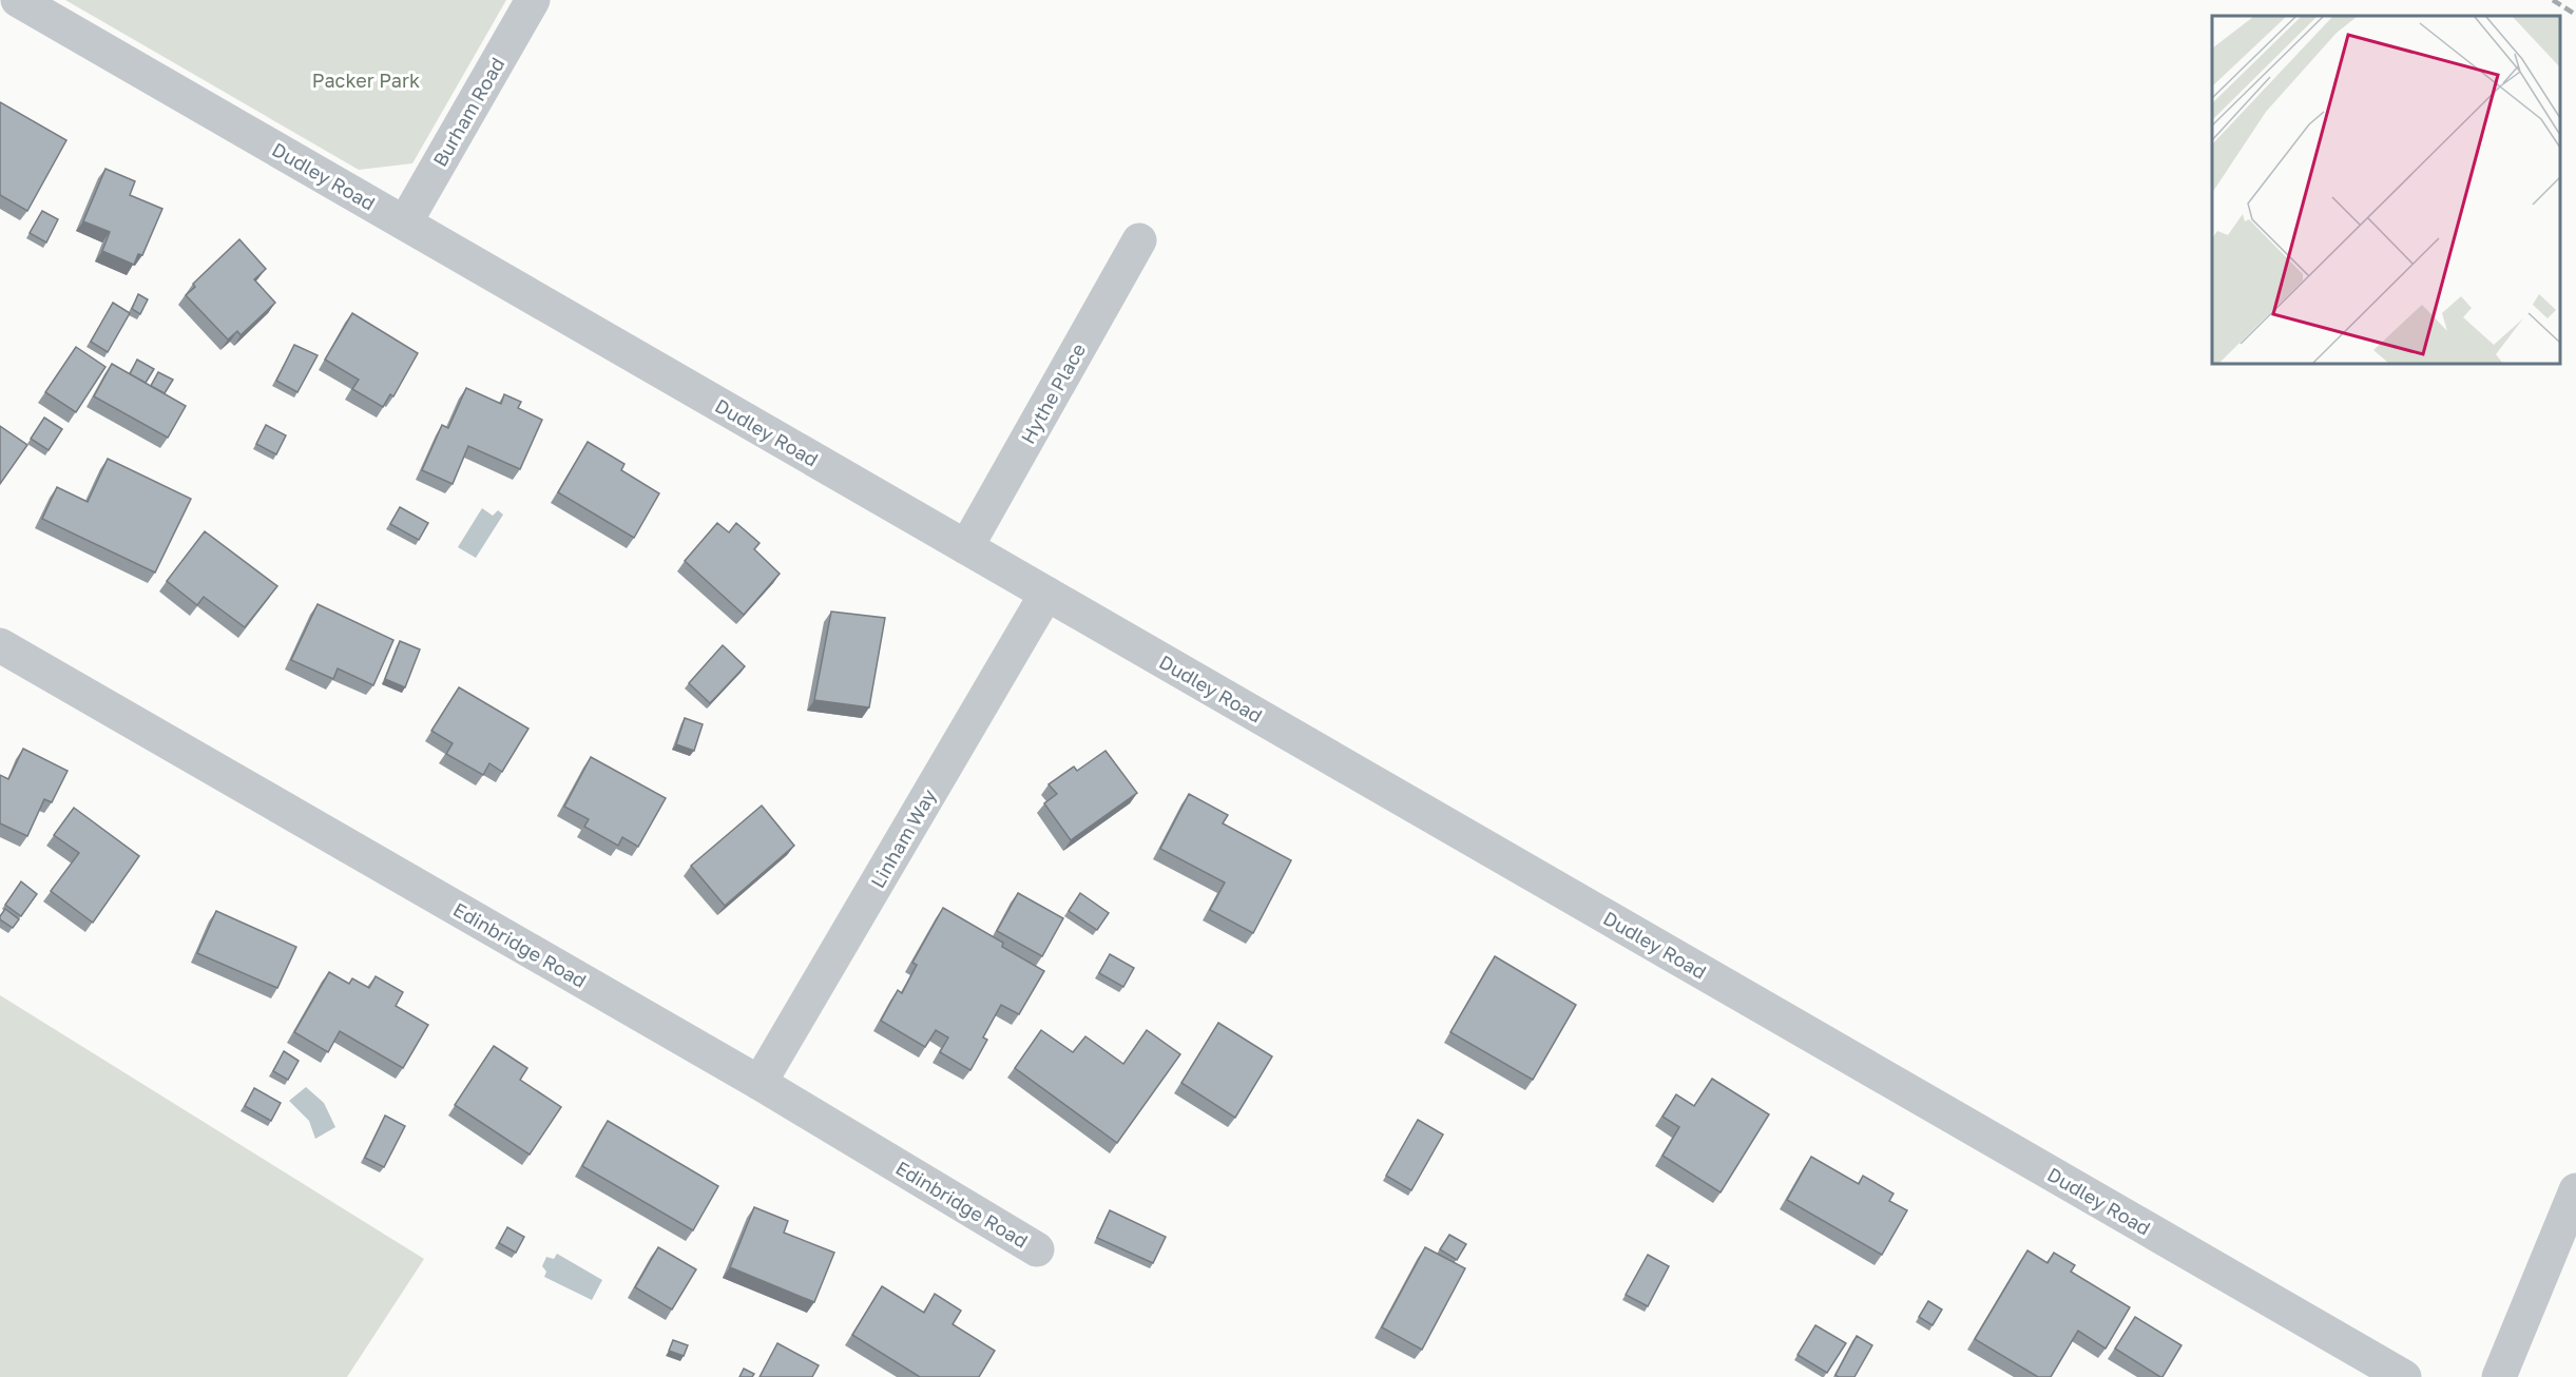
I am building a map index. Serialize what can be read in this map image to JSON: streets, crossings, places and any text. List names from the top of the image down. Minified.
{"streets":{"street":["Burham Road","Dudley Road","Hythe Place","Linham Way","Edinbridge Road"]},"crossings":[["Burham Road","Dudley Road"],["Dudley Road","Hythe Place"],["Dudley Road","Linham Way"],["Linham Way","Edinbridge Road"]],"parks":["Packer Park"]}
